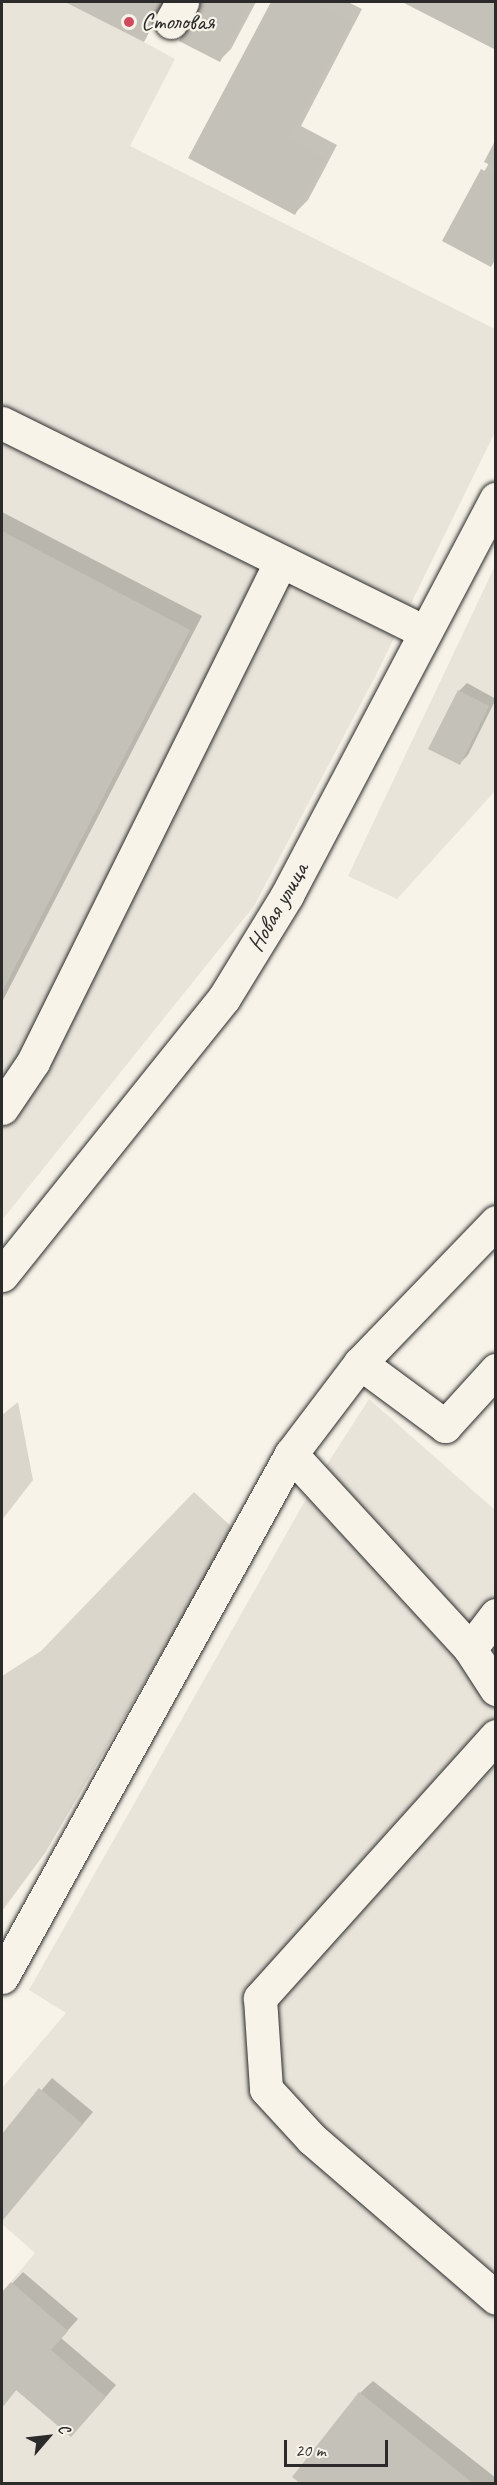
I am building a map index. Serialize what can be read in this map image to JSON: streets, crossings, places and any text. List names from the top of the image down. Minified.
{"streets":{"street":["Новая улица"]},"places":["Столовая"],"scale_bar":"20 m","north":"top right"}
